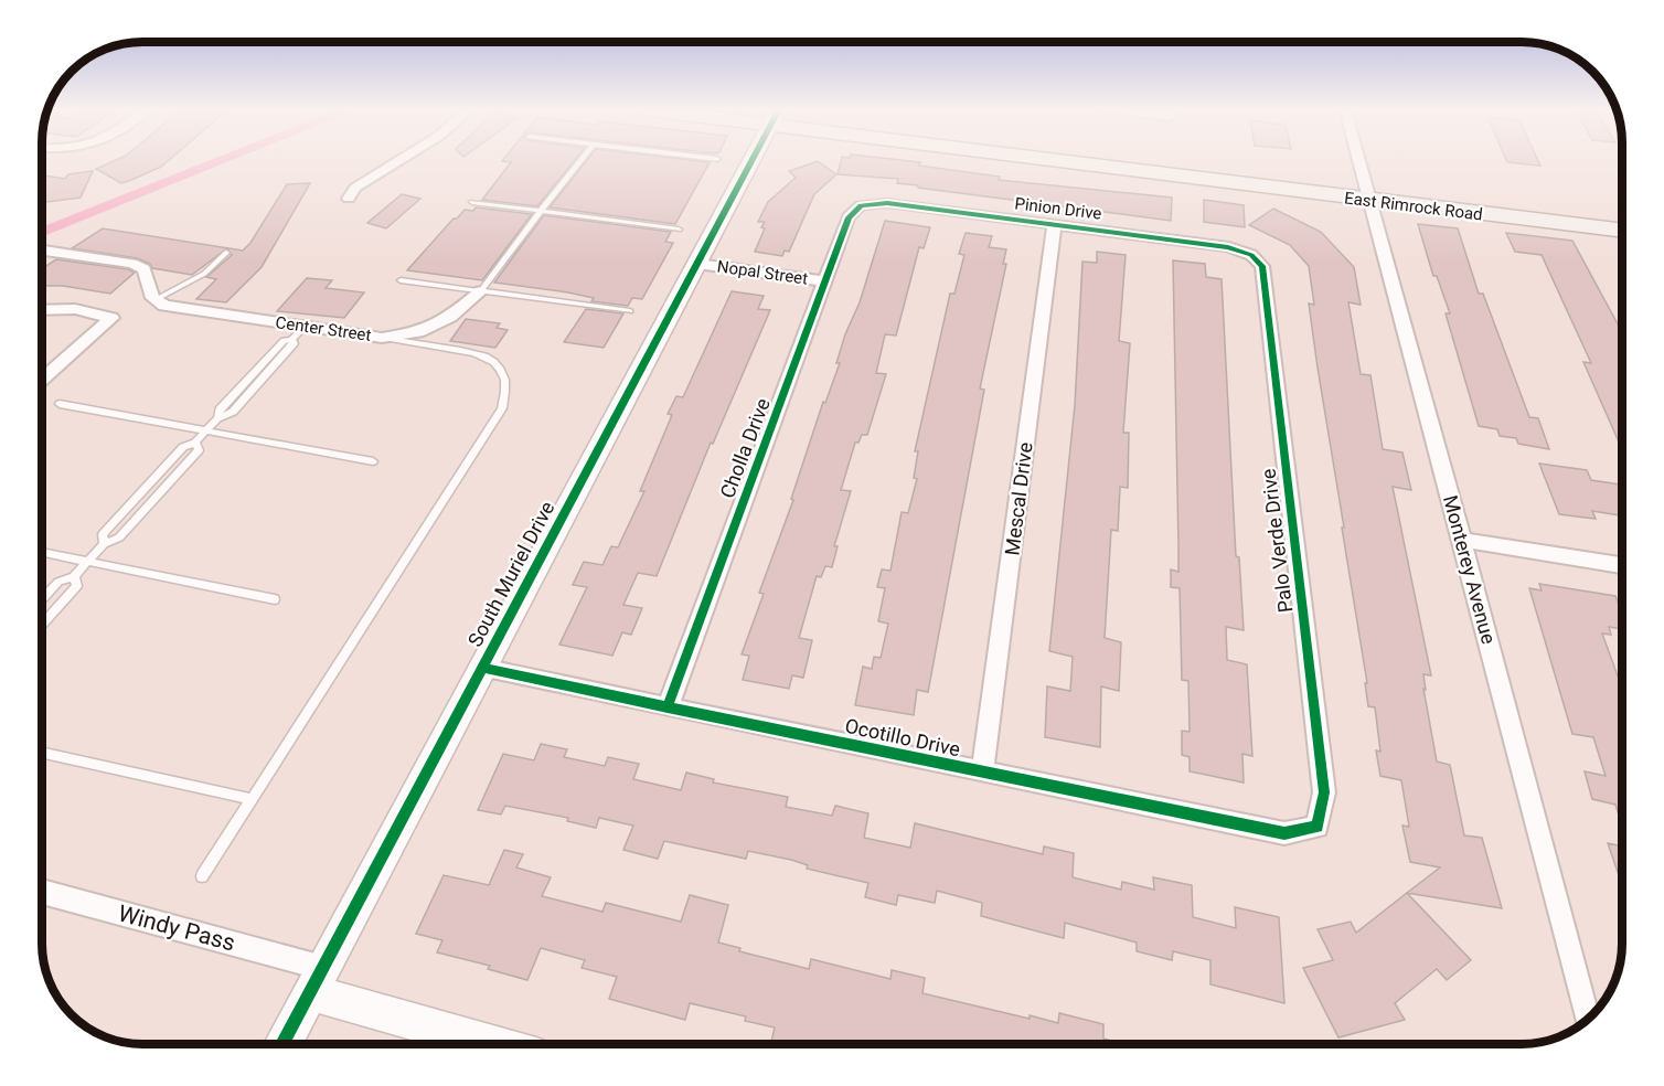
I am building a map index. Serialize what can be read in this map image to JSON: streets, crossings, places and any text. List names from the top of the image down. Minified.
{"streets":{"main road":["East Rimrock Road","South Muriel Drive","Windy Pass"],"street":["Pinion Drive","Nopal Street","Center Street","Cholla Drive","Mescal Drive","Palo Verde Drive","Monterey Avenue","Ocotillo Drive"]},"crossings":[["East Rimrock Road","Monterey Avenue"],["Pinion Drive","Cholla Drive"],["Pinion Drive","Mescal Drive"],["Pinion Drive","Palo Verde Drive"],["Nopal Street","Cholla Drive"],["Nopal Street","South Muriel Drive"],["Cholla Drive","Ocotillo Drive"],["Mescal Drive","Ocotillo Drive"],["Palo Verde Drive","Ocotillo Drive"],["South Muriel Drive","Ocotillo Drive"],["South Muriel Drive","Windy Pass"]]}
